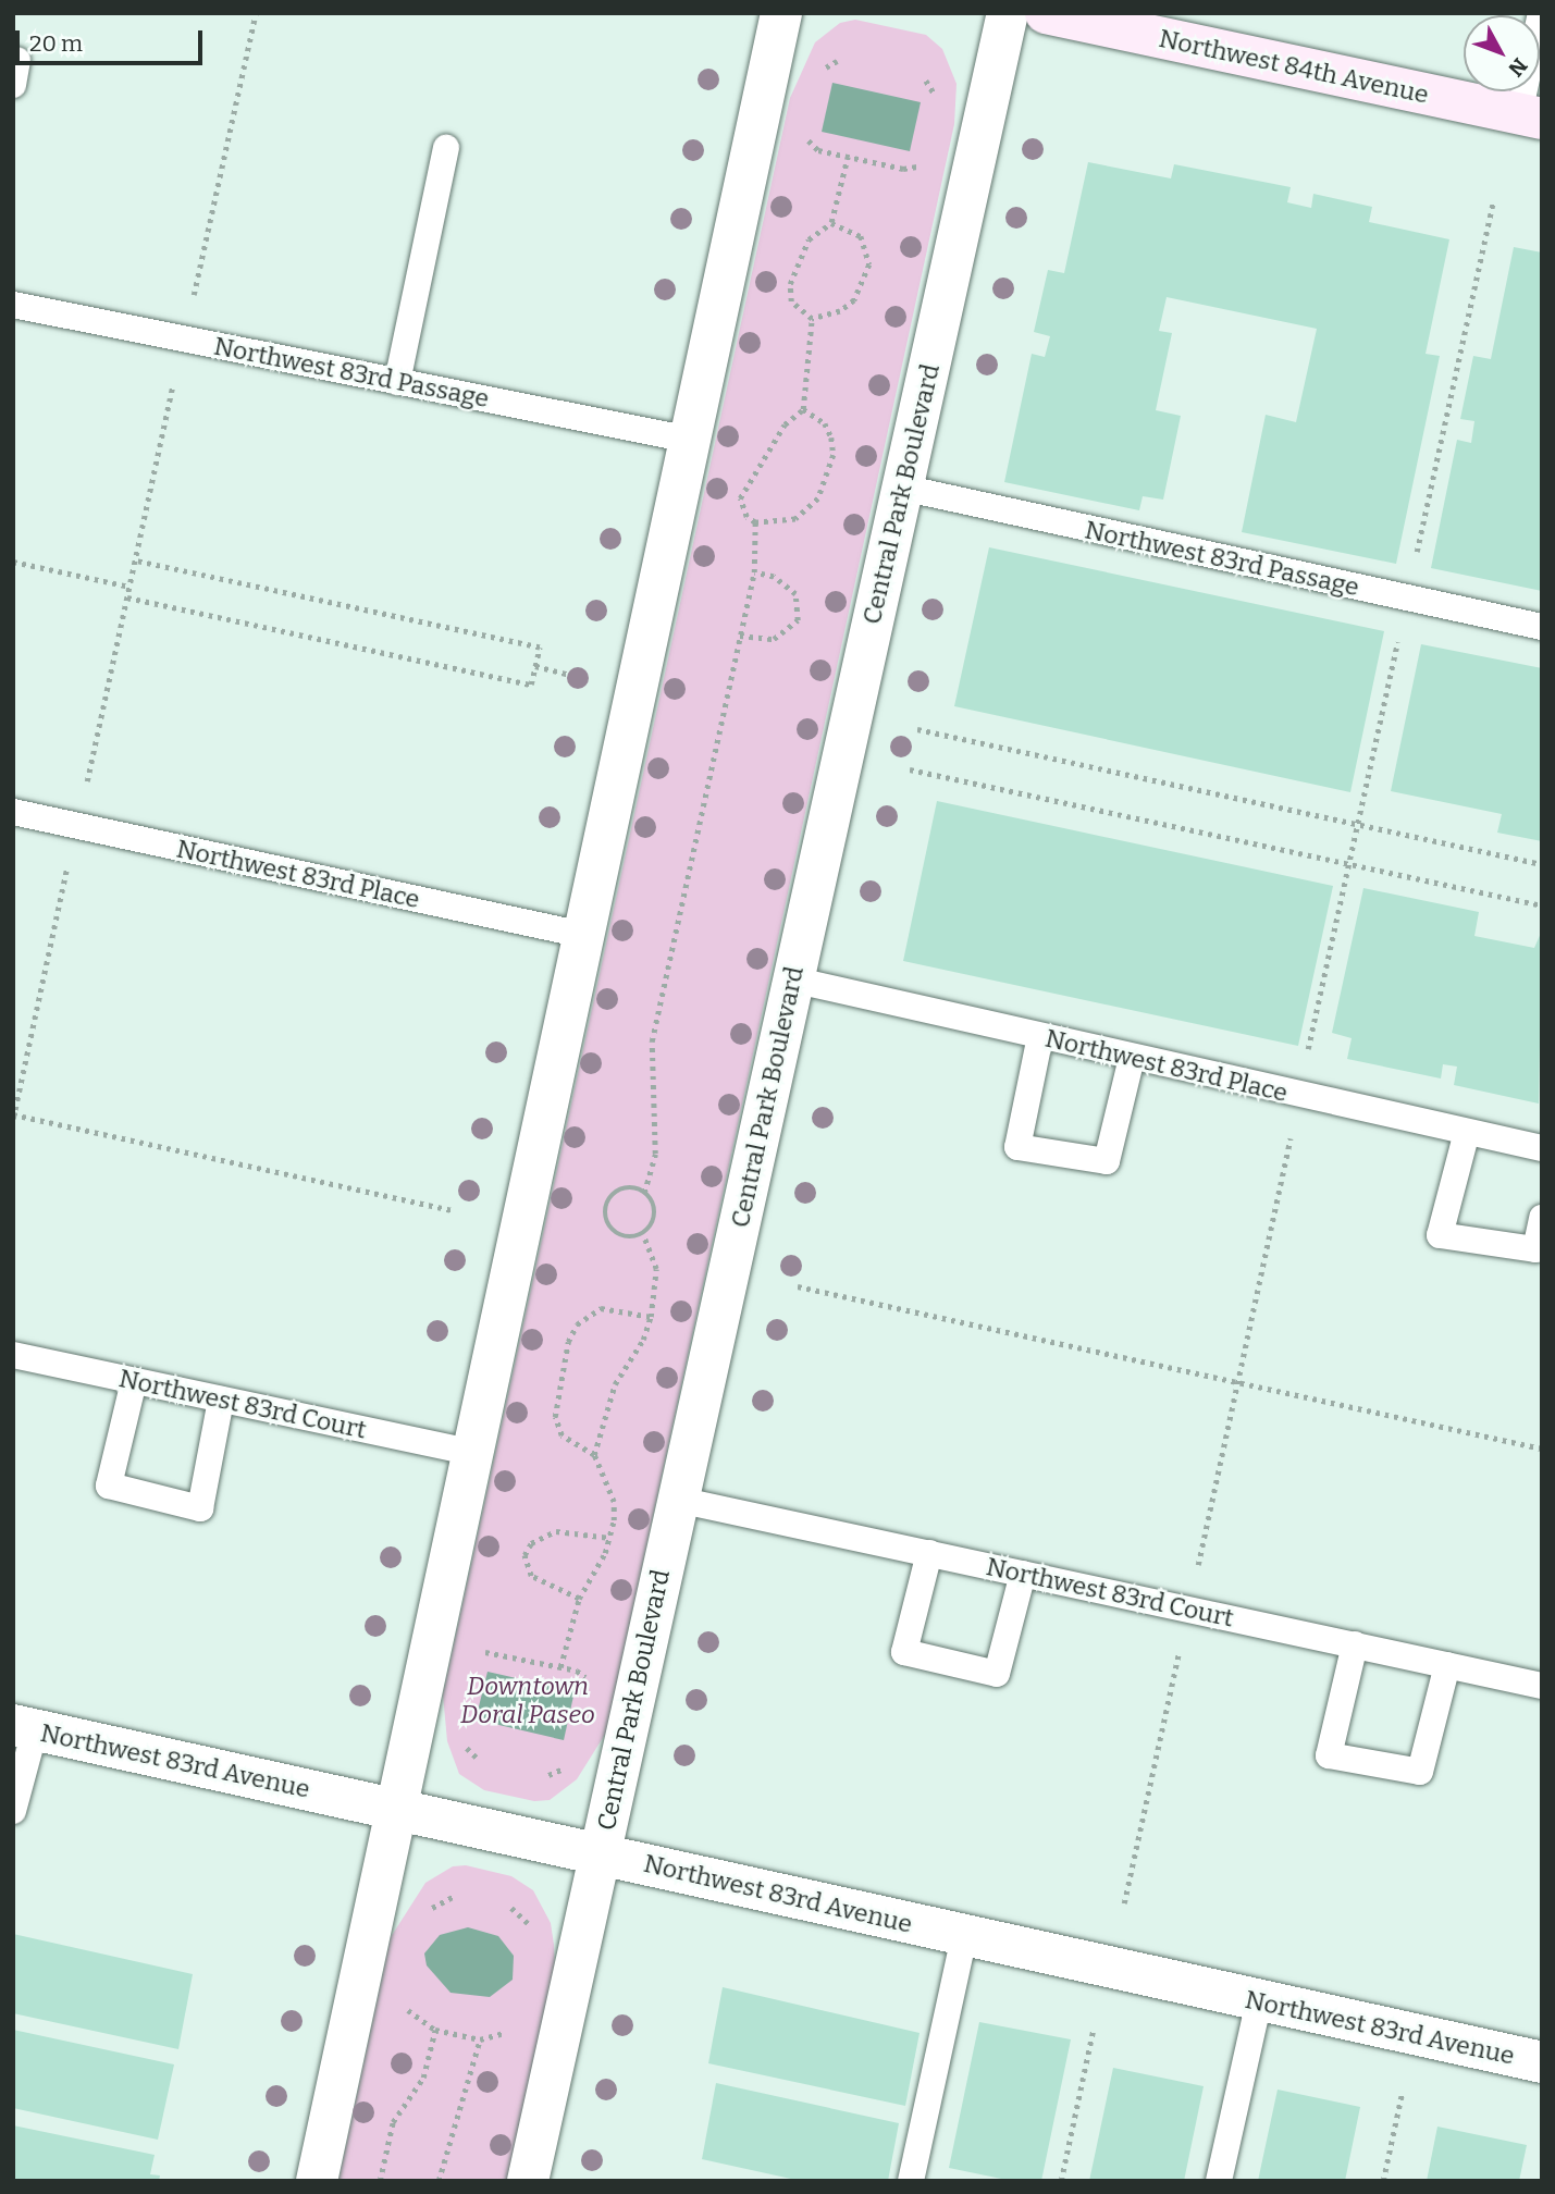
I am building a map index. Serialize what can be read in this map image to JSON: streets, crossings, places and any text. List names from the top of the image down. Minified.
{"streets":{"street":["Northwest 84th Avenue","Central Park Boulevard","Northwest 83rd Avenue"],"lane":["Northwest 83rd Passage","Northwest 83rd Place","Northwest 83rd Court"]},"crossings":[["Northwest 83rd Passage","Central Park Boulevard"],["Central Park Boulevard","Northwest 83rd Place"],["Central Park Boulevard","Northwest 83rd Court"],["Central Park Boulevard","Northwest 83rd Avenue"]],"parks":["Downtown Doral Paseo"],"scale_bar":"20 m","north":"bottom right"}
